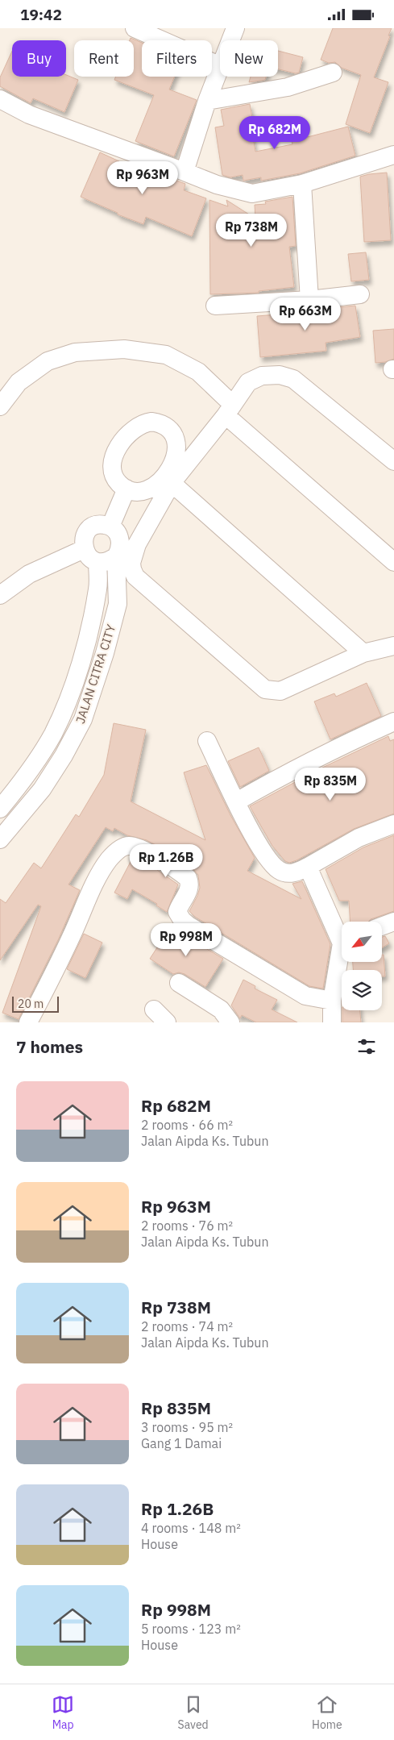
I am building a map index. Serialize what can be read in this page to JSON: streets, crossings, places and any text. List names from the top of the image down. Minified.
{"streets":{"street":["JALAN CITRA CITY"]},"scale_bar":"20 m","north":"bottom left","page":{"status":"19:42","chip":["Buy","Rent","Filters","New"],"price":["Rp 682M","Rp 963M","Rp 738M","Rp 663M","Rp 835M","Rp 1.26B","Rp 998M"],"scale":"20 m","heading":"7 homes","list":[{"name":"Rp 682M","note":"2 rooms · 66 m² · Jalan Aipda Ks. Tubun"},{"name":"Rp 963M","note":"2 rooms · 76 m² · Jalan Aipda Ks. Tubun"},{"name":"Rp 738M","note":"2 rooms · 74 m² · Jalan Aipda Ks. Tubun"},{"name":"Rp 835M","note":"3 rooms · 95 m² · Gang 1 Damai"},{"name":"Rp 1.26B","note":"4 rooms · 148 m² · House"},{"name":"Rp 998M","note":"5 rooms · 123 m² · House"}],"tabs":["Map","Saved","Home"]}}
